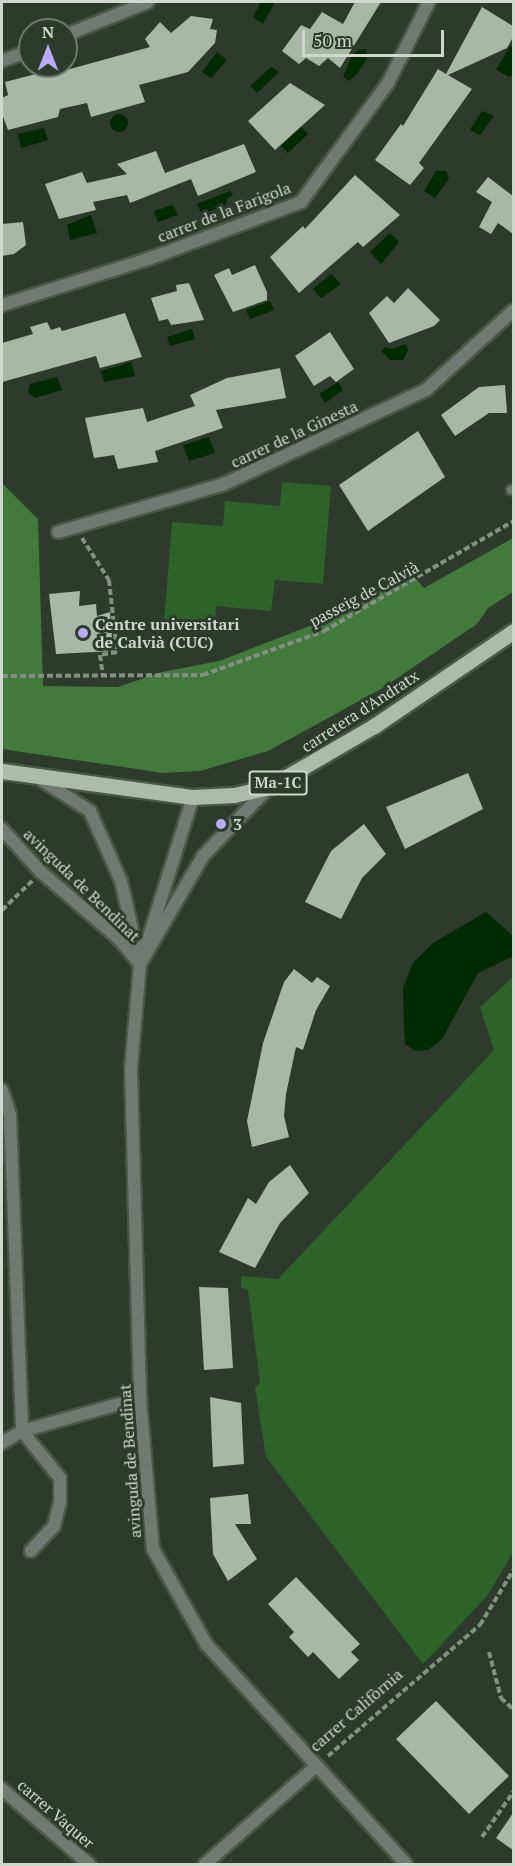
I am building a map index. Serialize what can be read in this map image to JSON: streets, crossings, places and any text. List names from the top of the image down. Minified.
{"streets":{"main road":["carretera d'Andratx","Ma-1C"],"street":["carrer de la Farigola","carrer de la Ginesta","avinguda de Bendinat","carrer Califòrnia","carrer Vaquer"],"path":["passeig de Calvià"]},"crossings":[["carretera d'Andratx","avinguda de Bendinat"],["avinguda de Bendinat","carrer Califòrnia"]],"places":["Centre universitari de Calvià (CUC)","3"],"scale_bar":"50 m","north":"top"}
